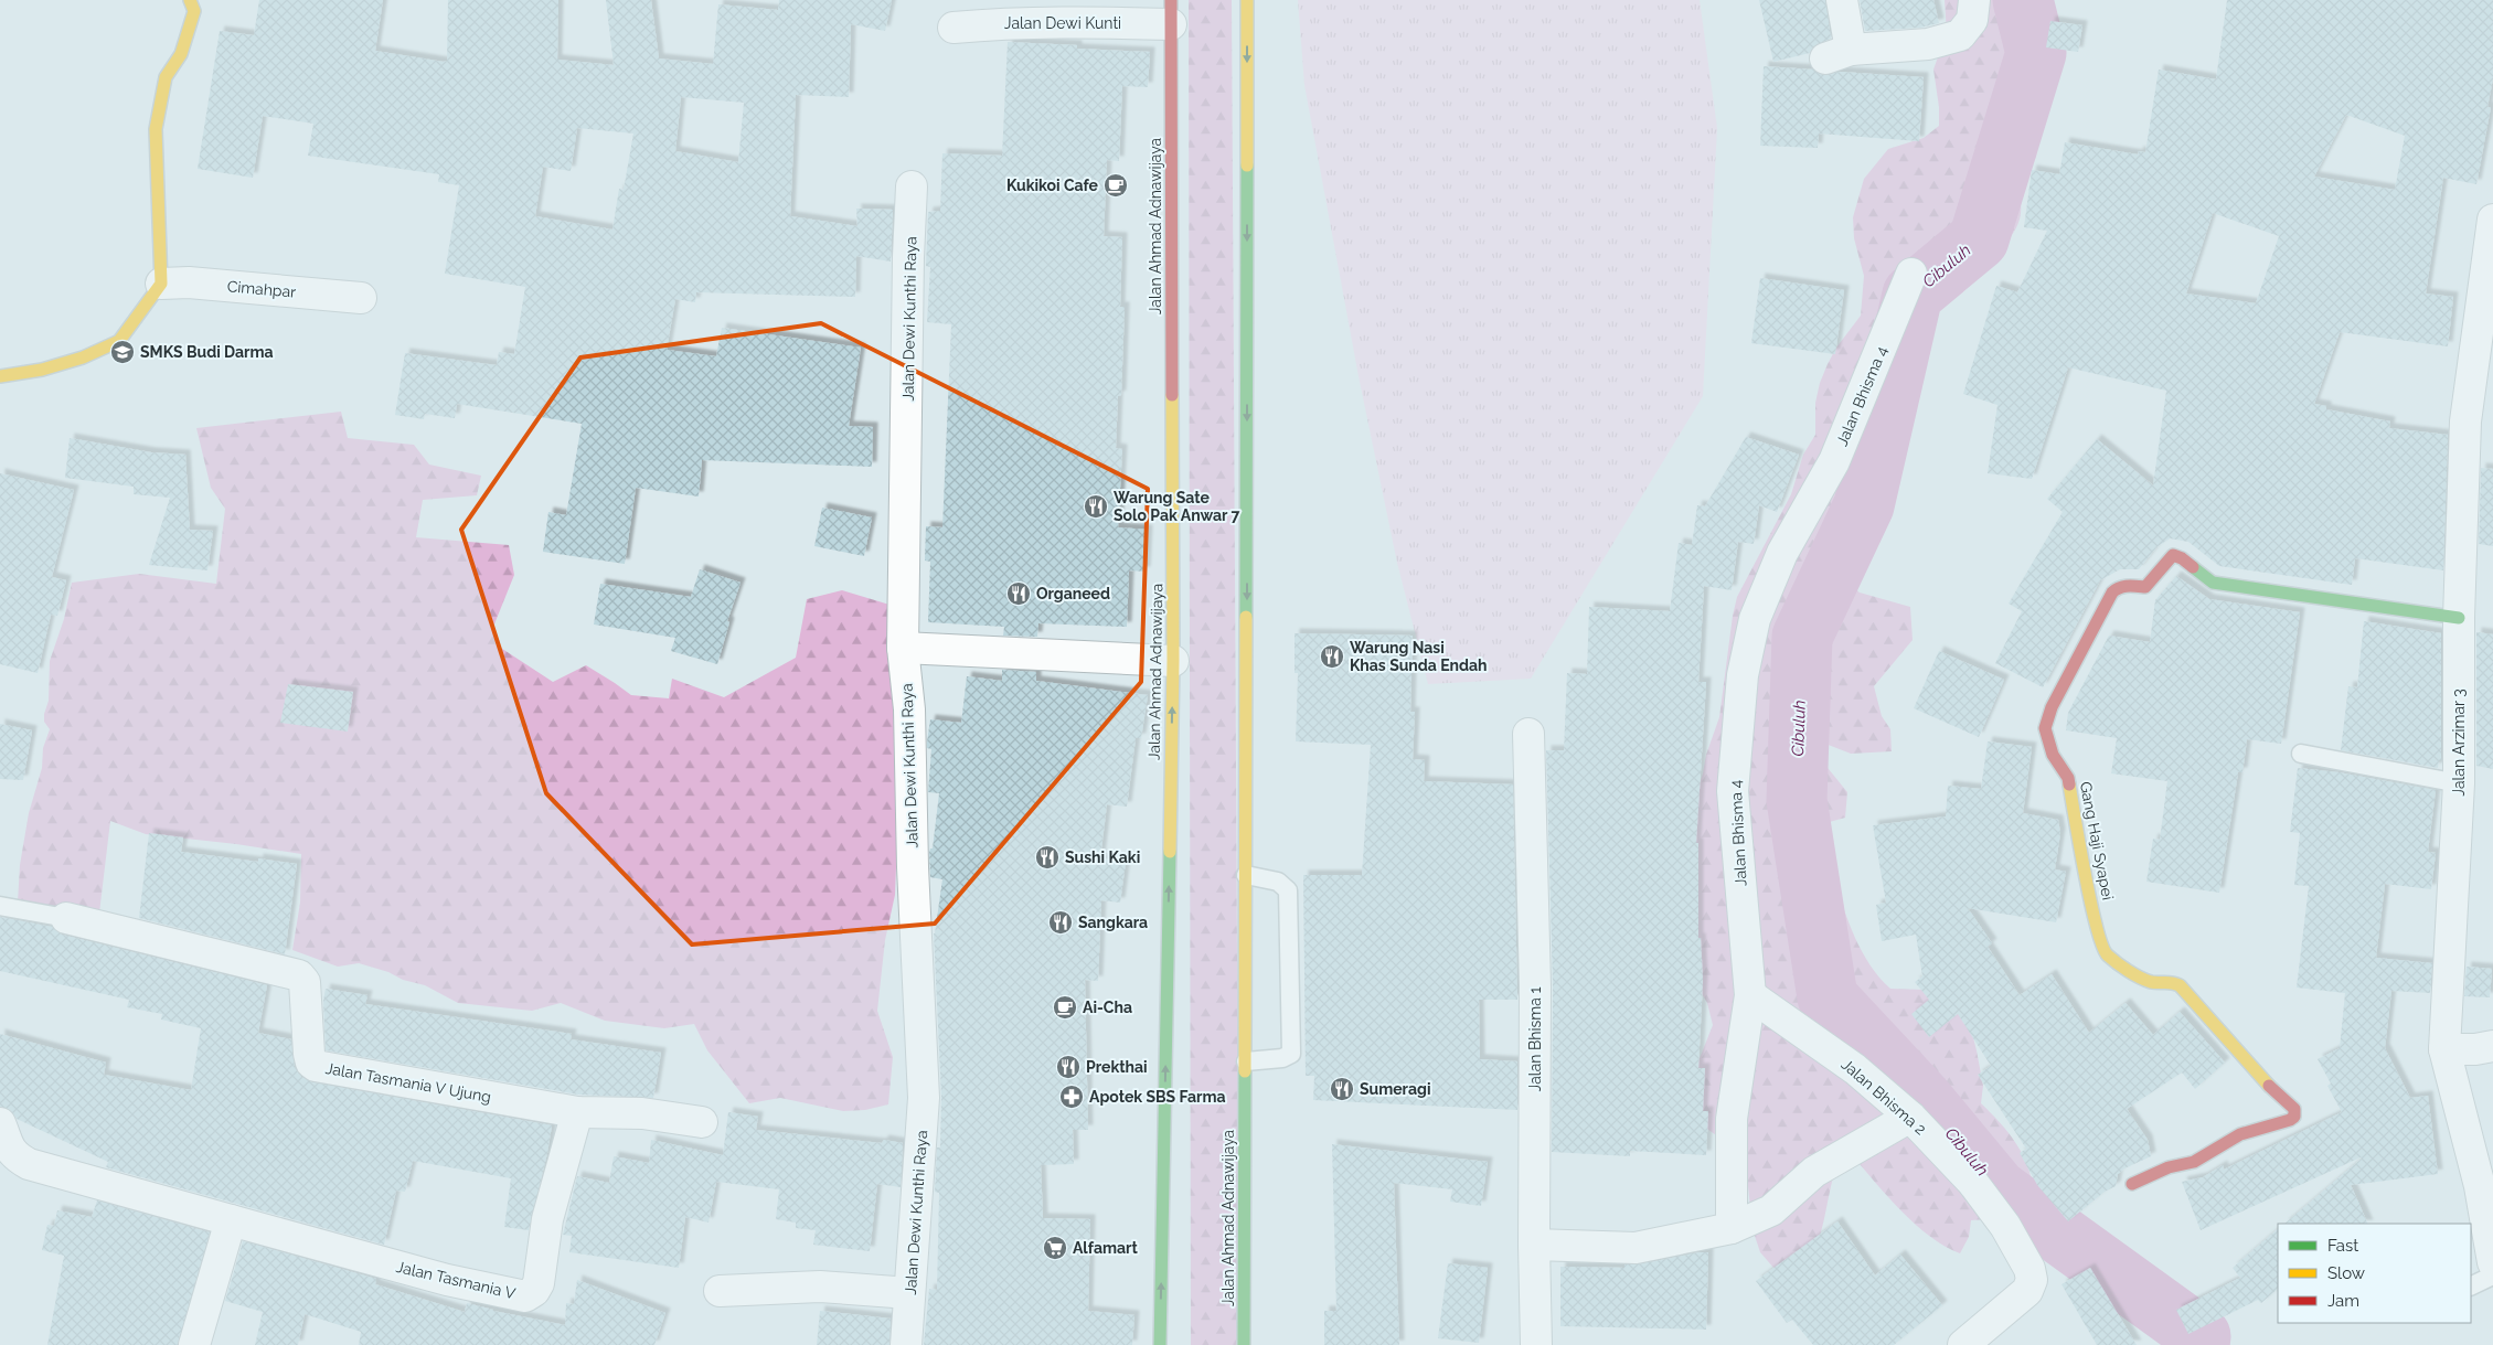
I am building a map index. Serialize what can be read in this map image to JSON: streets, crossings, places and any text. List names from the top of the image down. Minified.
{"streets":{"main road":["Jalan Ahmad Adnawijaya","Gang Haji Syapei"],"street":["Jalan Dewi Kunti","Cimahpar","Jalan Dewi Kunthi Raya","Jalan Bhisma 4","Jalan Arzimar 3","Jalan Bhisma 1","Jalan Tasmania V Ujung","Jalan Bhisma 2","Jalan Tasmania V"]},"crossings":[["Jalan Dewi Kunti","Jalan Ahmad Adnawijaya"],["Jalan Bhisma 4","Jalan Bhisma 2"],["Jalan Arzimar 3","Gang Haji Syapei"],["Jalan Tasmania V Ujung","Jalan Tasmania V"]],"water":["Cibuluh"],"places":{"cafe":["Kukikoi Cafe","Ai-Cha"],"school or university":["SMKS Budi Darma"],"restaurant":["Warung Sate Solo Pak Anwar 7","Organeed","Warung Nasi Khas Sunda Endah","Sushi Kaki","Sangkara","Prekthai","Sumeragi"],"pharmacy":["Apotek SBS Farma"],"supermarket":["Alfamart"]},"legend":["Fast","Slow","Jam"]}
